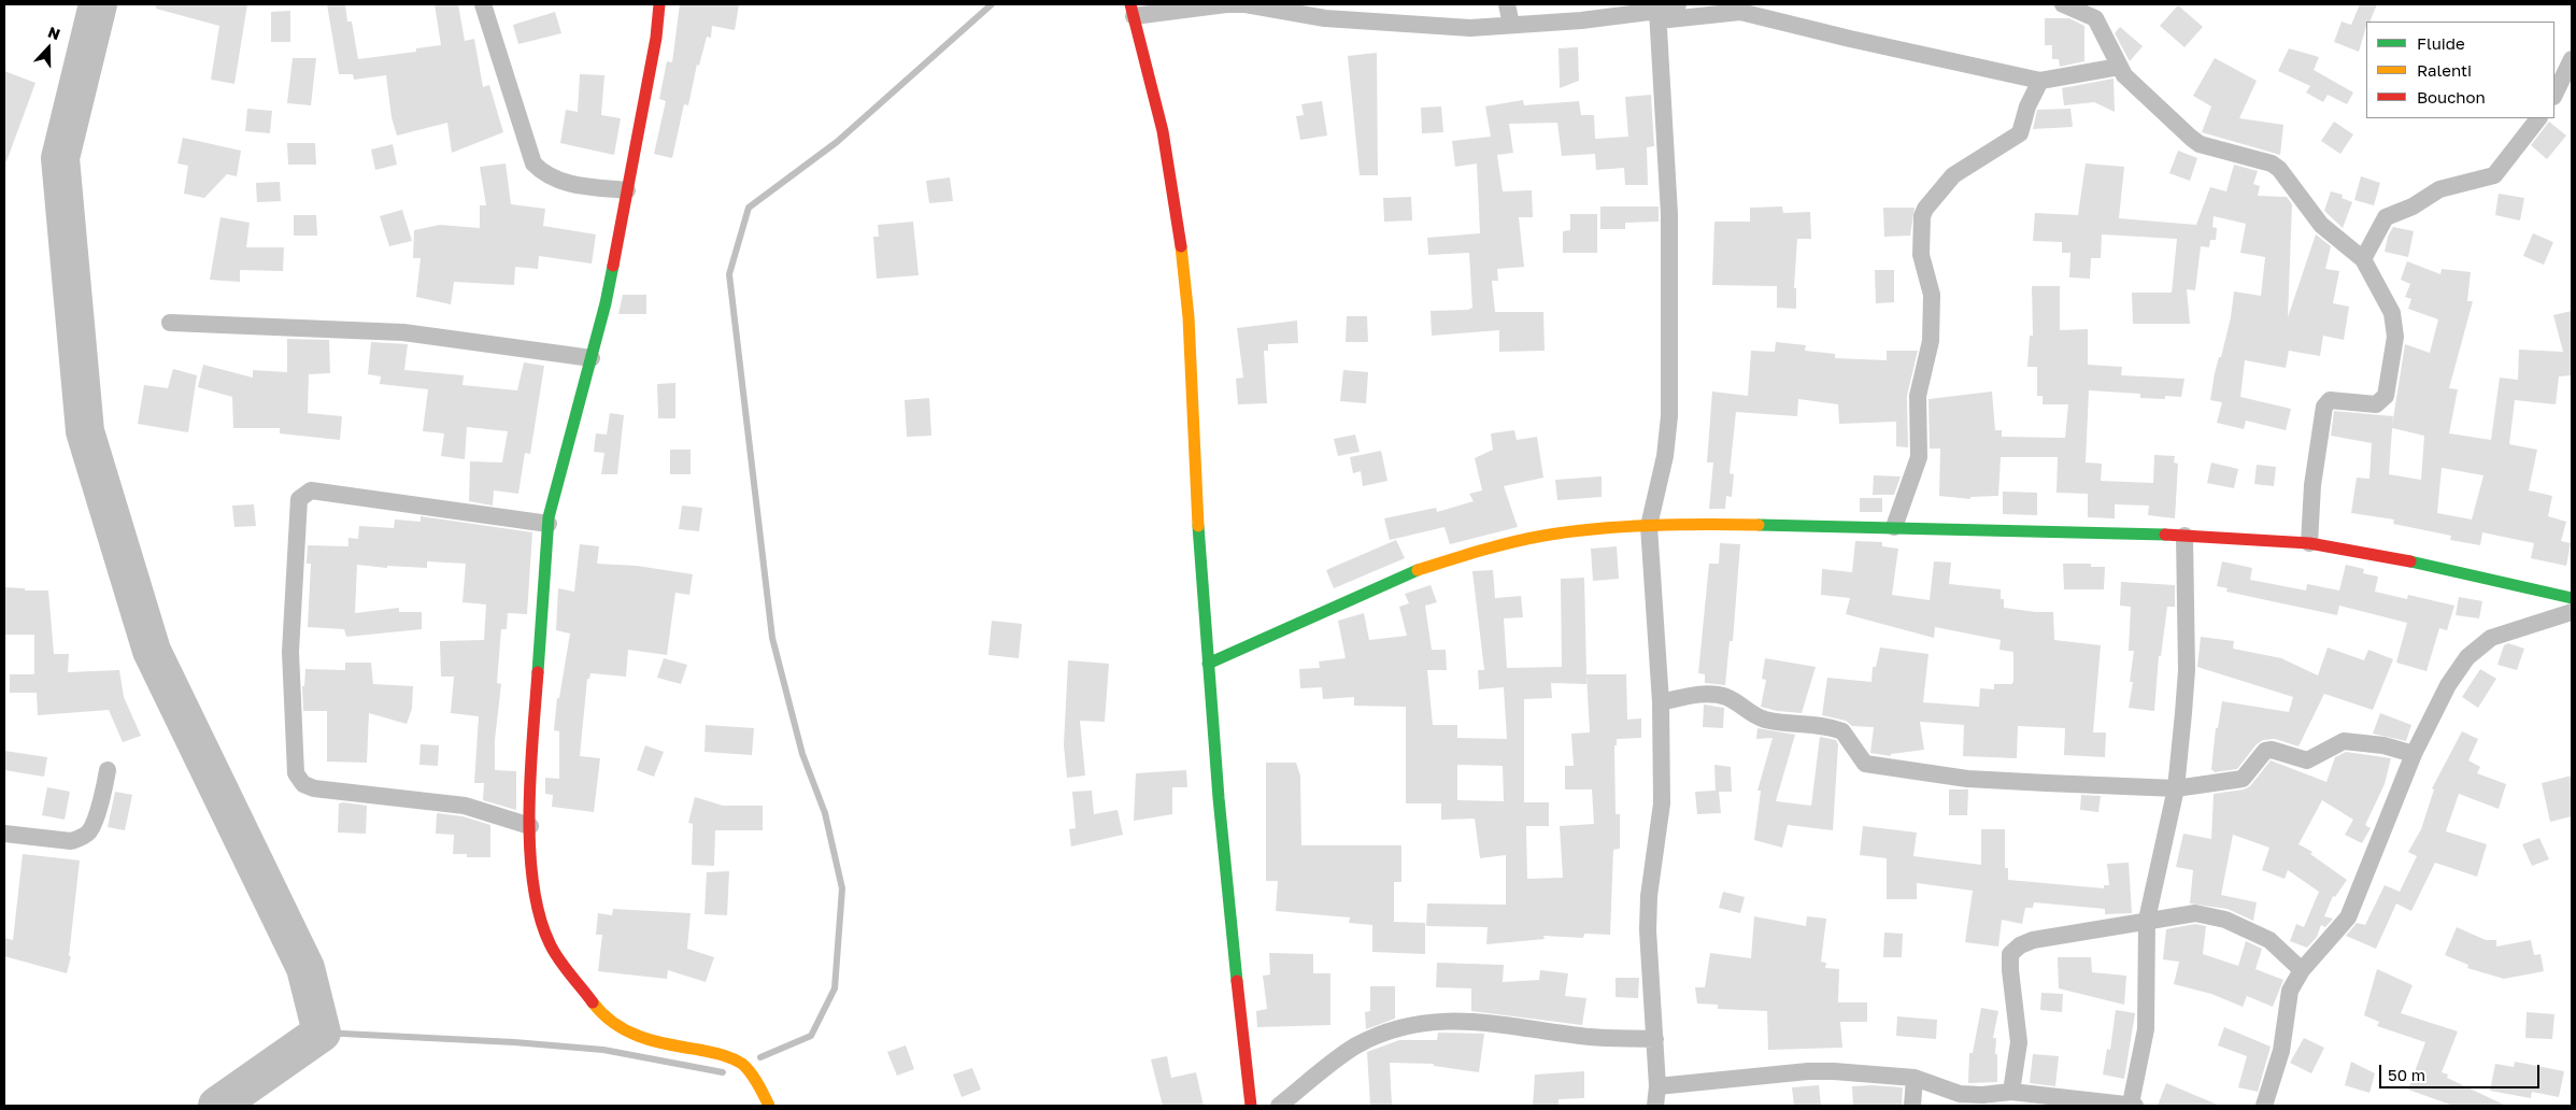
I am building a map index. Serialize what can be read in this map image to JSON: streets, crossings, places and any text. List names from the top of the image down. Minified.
{"legend":["Fluide","Ralenti","Bouchon"],"scale_bar":"50 m","north":"top"}
